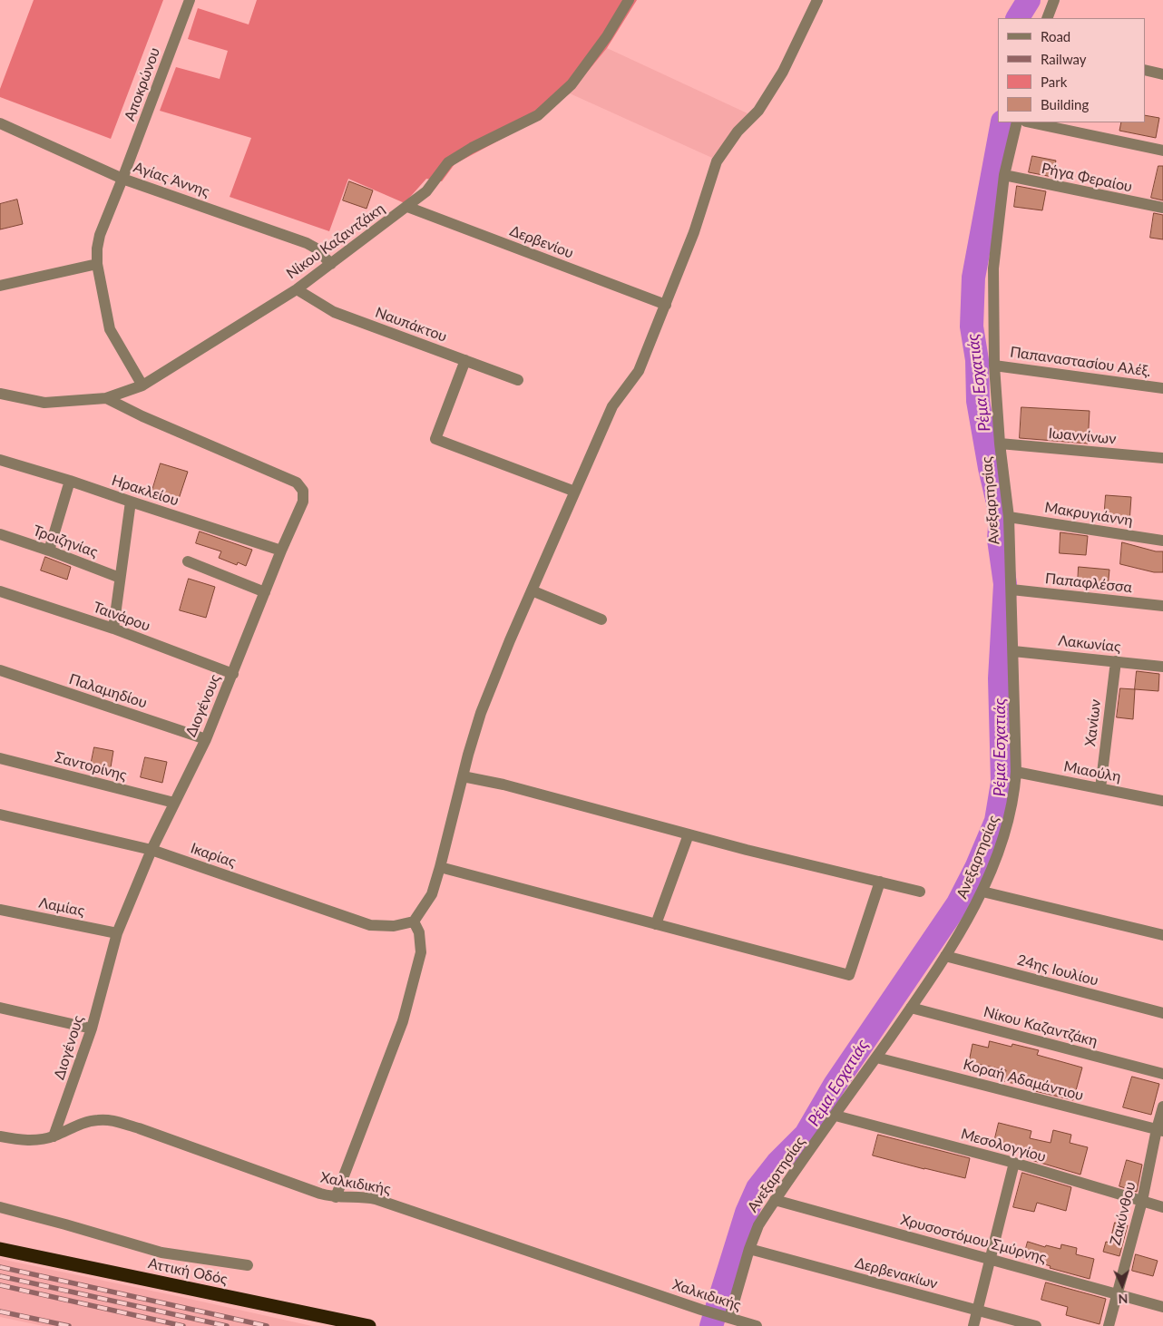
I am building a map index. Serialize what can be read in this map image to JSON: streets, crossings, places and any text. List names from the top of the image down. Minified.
{"streets":{"highway":["Αττική Οδός"],"street":["Αποκρώνου","Ρήγα Φεραίου","Αγίας Άννης","Νίκου Καζαντζάκη","Δερβενίου","Ναυπάκτου","Παπαναστασίου Αλέξ.","Ιωαννίνων","Ηρακλείου","Ανεξαρτησίας","Μακρυγιάννη","Τροιζηνίας","Παπαφλέσσα","Ταινάρου","Λακωνίας","Παλαμηδίου","Διογένους","Χανίων","Σαντορίνης","Μιαούλη","Ικαρίας","Λαμίας","24ης Ιουλίου","Κοραή Αδαμάντιου","Μεσολογγίου","Χαλκιδικής","Ζακύνθου","Χρυσοστόμου Σμύρνης","Δερβενακίων"]},"crossings":[["Αποκρώνου","Αγίας Άννης"],["Αποκρώνου","Νίκου Καζαντζάκη"],["Ρήγα Φεραίου","Ανεξαρτησίας"],["Αγίας Άννης","Νίκου Καζαντζάκη"],["Νίκου Καζαντζάκη","Δερβενίου"],["Νίκου Καζαντζάκη","Ναυπάκτου"],["Νίκου Καζαντζάκη","Ανεξαρτησίας"],["Νίκου Καζαντζάκη","Διογένους"],["Παπαναστασίου Αλέξ.","Ανεξαρτησίας"],["Ιωαννίνων","Ανεξαρτησίας"],["Ηρακλείου","Διογένους"],["Ανεξαρτησίας","Μακρυγιάννη"],["Ανεξαρτησίας","Παπαφλέσσα"],["Ανεξαρτησίας","Λακωνίας"],["Ανεξαρτησίας","Μιαούλη"],["Ανεξαρτησίας","24ης Ιουλίου"],["Ανεξαρτησίας","Κοραή Αδαμάντιου"],["Ανεξαρτησίας","Μεσολογγίου"],["Ανεξαρτησίας","Χαλκιδικής"],["Ανεξαρτησίας","Χρυσοστόμου Σμύρνης"],["Ανεξαρτησίας","Δερβενακίων"],["Ταινάρου","Διογένους"],["Λακωνίας","Χανίων"],["Παλαμηδίου","Διογένους"],["Διογένους","Σαντορίνης"],["Διογένους","Ικαρίας"],["Διογένους","Λαμίας"],["Διογένους","Χαλκιδικής"],["Χανίων","Μιαούλη"],["Κοραή Αδαμάντιου","Ζακύνθου"],["Μεσολογγίου","Ζακύνθου"],["Ζακύνθου","Χρυσοστόμου Σμύρνης"]],"water":["Ρέμα Εσχατιάς"],"legend":["Road","Railway","Park","Building"],"north":"bottom"}
